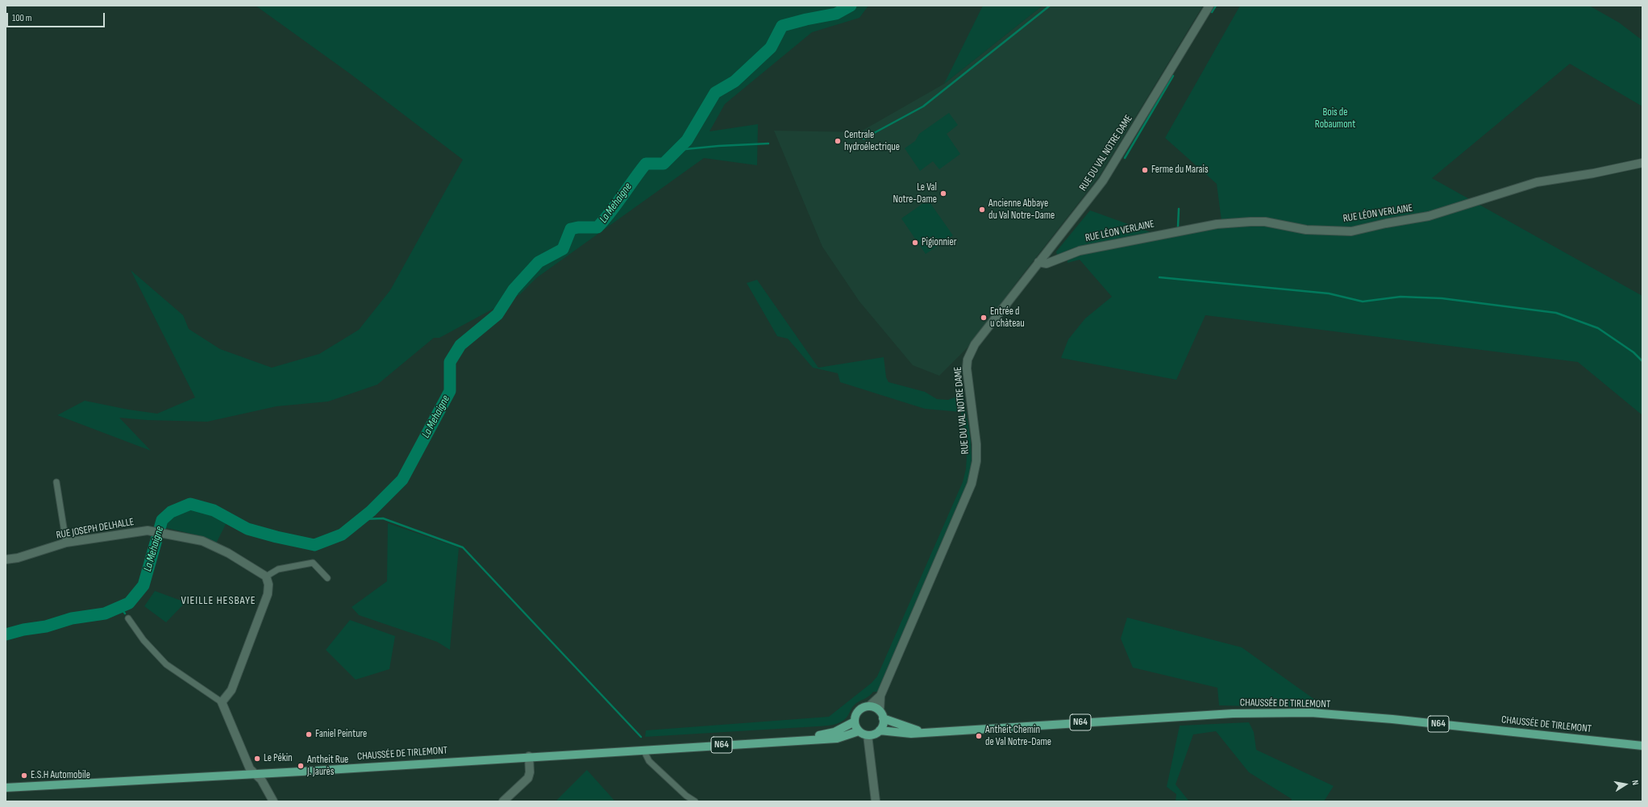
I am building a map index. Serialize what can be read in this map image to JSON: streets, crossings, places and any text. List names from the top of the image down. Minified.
{"streets":{"main road":["CHAUSSÉE DE TIRLEMONT","N64"],"street":["RUE DU VAL NOTRE DAME","RUE LÉON VERLAINE","RUE JOSEPH DELHALLE"]},"crossings":[["RUE DU VAL NOTRE DAME","RUE LÉON VERLAINE"],["RUE DU VAL NOTRE DAME","CHAUSSÉE DE TIRLEMONT"]],"districts":["VIEILLE HESBAYE"],"water":["La Mehaigne"],"parks":["Bois de Robaumont"],"places":["Centrale hydroélectrique","Ferme du Marais","Le Val Notre-Dame","Ancienne Abbaye du Val Notre-Dame","Pigionnier","Entrée d u chàteau","Faniel Peinture","Antheit Chemin de Val Notre-Dame","Le Pékin","Antheit Rue J. Jaurès","E.S.H Automobile"],"scale_bar":"100 m","north":"right"}
